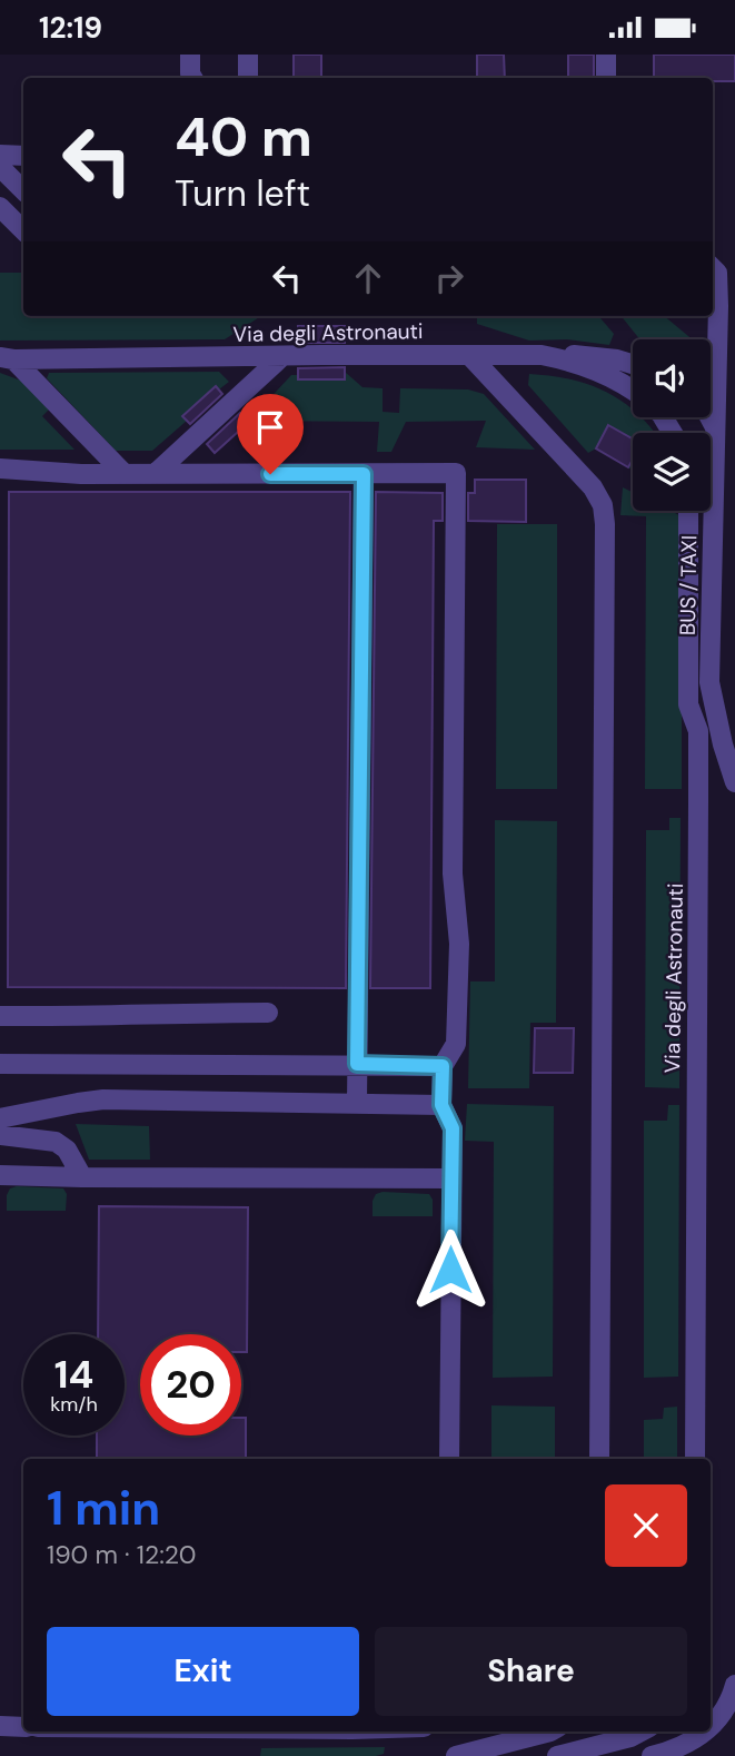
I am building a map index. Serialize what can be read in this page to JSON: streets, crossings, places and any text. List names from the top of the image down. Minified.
{"streets":{"street":["Via degli Astronauti","BUS / TAXI"]},"page":{"status":"12:19","turn":["40 m","Turn left"],"speed":"14 km/h","limit":"20","heading":["1 min","190 m · 12:20"],"buttons":["Exit","Share"]}}
